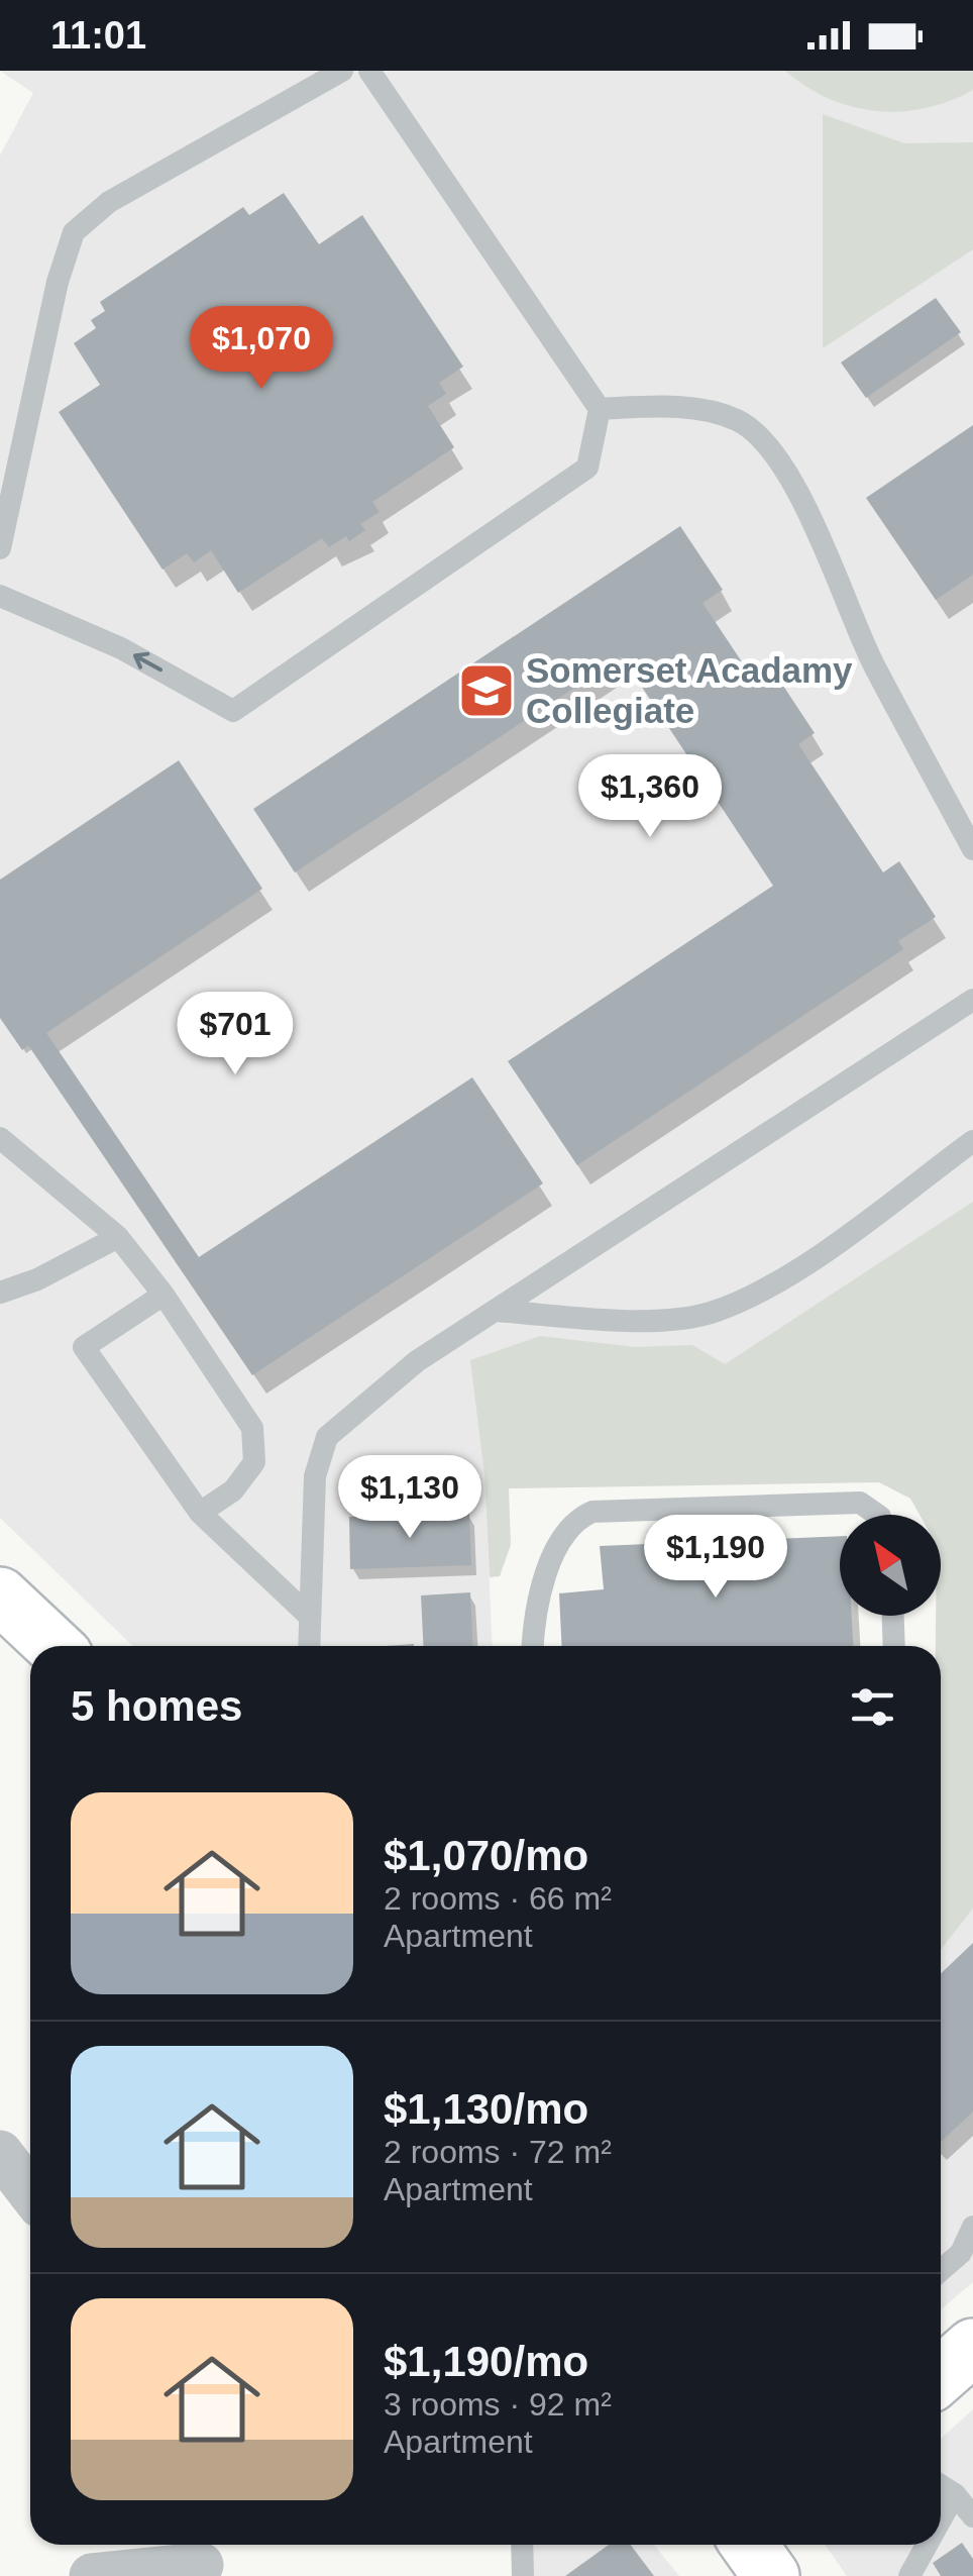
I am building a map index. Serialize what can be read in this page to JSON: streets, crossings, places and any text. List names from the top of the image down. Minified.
{"places":{"school or university":["Somerset Acadamy Collegiate"]},"north":"top left","page":{"status":"11:01","price":["$1,070","$1,360","$701","$1,130","$1,190"],"heading":"5 homes","list":[{"name":"$1,070/mo","note":"2 rooms · 66 m² · Apartment"},{"name":"$1,130/mo","note":"2 rooms · 72 m² · Apartment"},{"name":"$1,190/mo","note":"3 rooms · 92 m² · Apartment"}]}}
